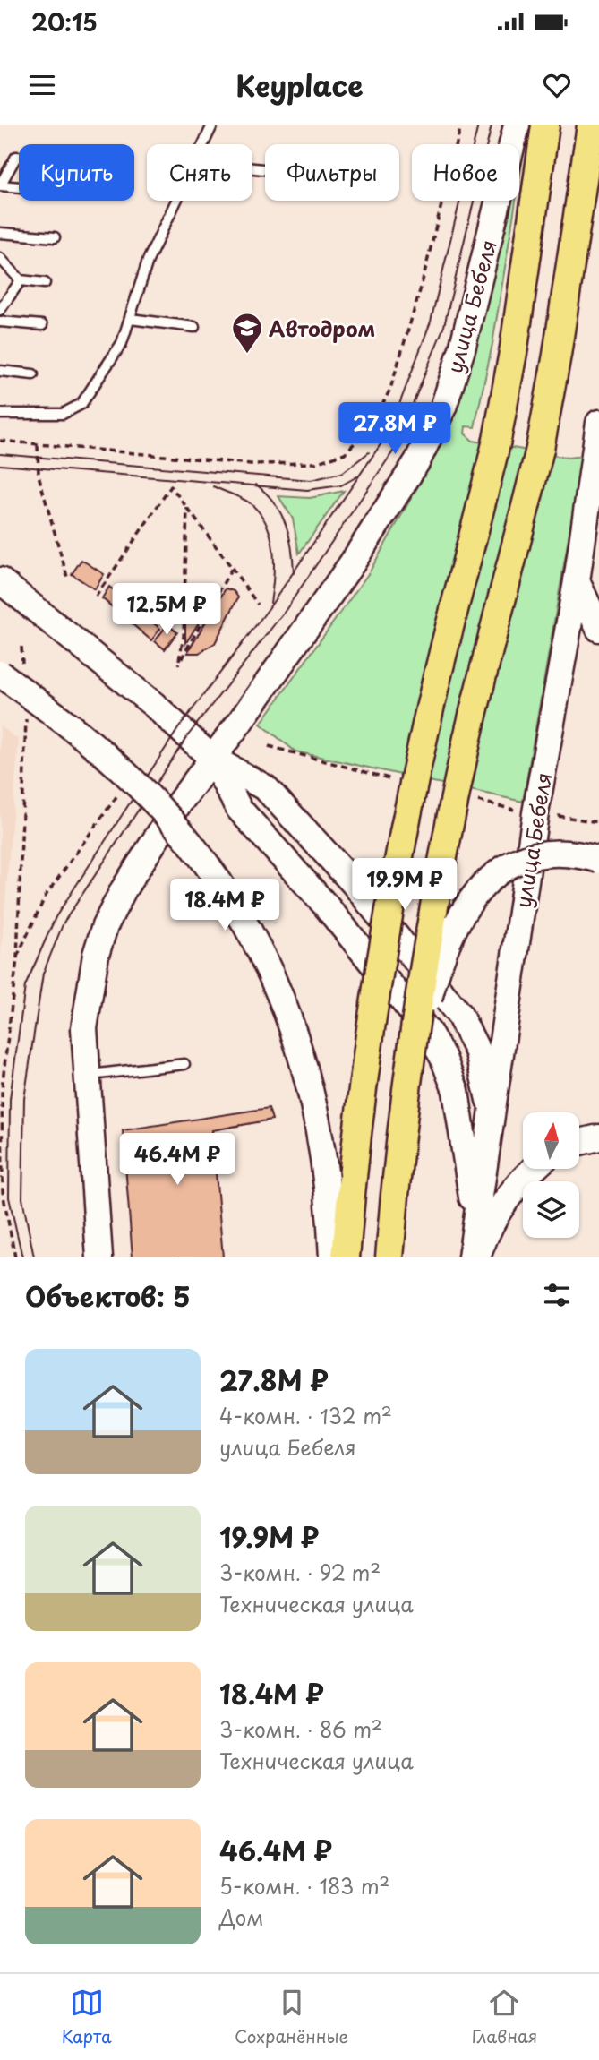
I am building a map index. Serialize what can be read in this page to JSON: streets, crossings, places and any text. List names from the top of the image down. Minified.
{"streets":{"main road":["улица Бебеля"]},"places":{"school or university":["Автодром"]},"north":"top","page":{"status":"20:15","header":"Keyplace","chip":["Купить","Снять","Фильтры","Новое"],"price":["27.8M ₽","12.5M ₽","19.9M ₽","18.4M ₽","46.4M ₽"],"heading":"Объектов: 5","list":[{"name":"27.8M ₽","note":"4-комн. · 132 m² · улица Бебеля"},{"name":"19.9M ₽","note":"3-комн. · 92 m² · Техническая улица"},{"name":"18.4M ₽","note":"3-комн. · 86 m² · Техническая улица"},{"name":"46.4M ₽","note":"5-комн. · 183 m² · Дом"}],"tabs":["Карта","Сохранённые","Главная"]}}
